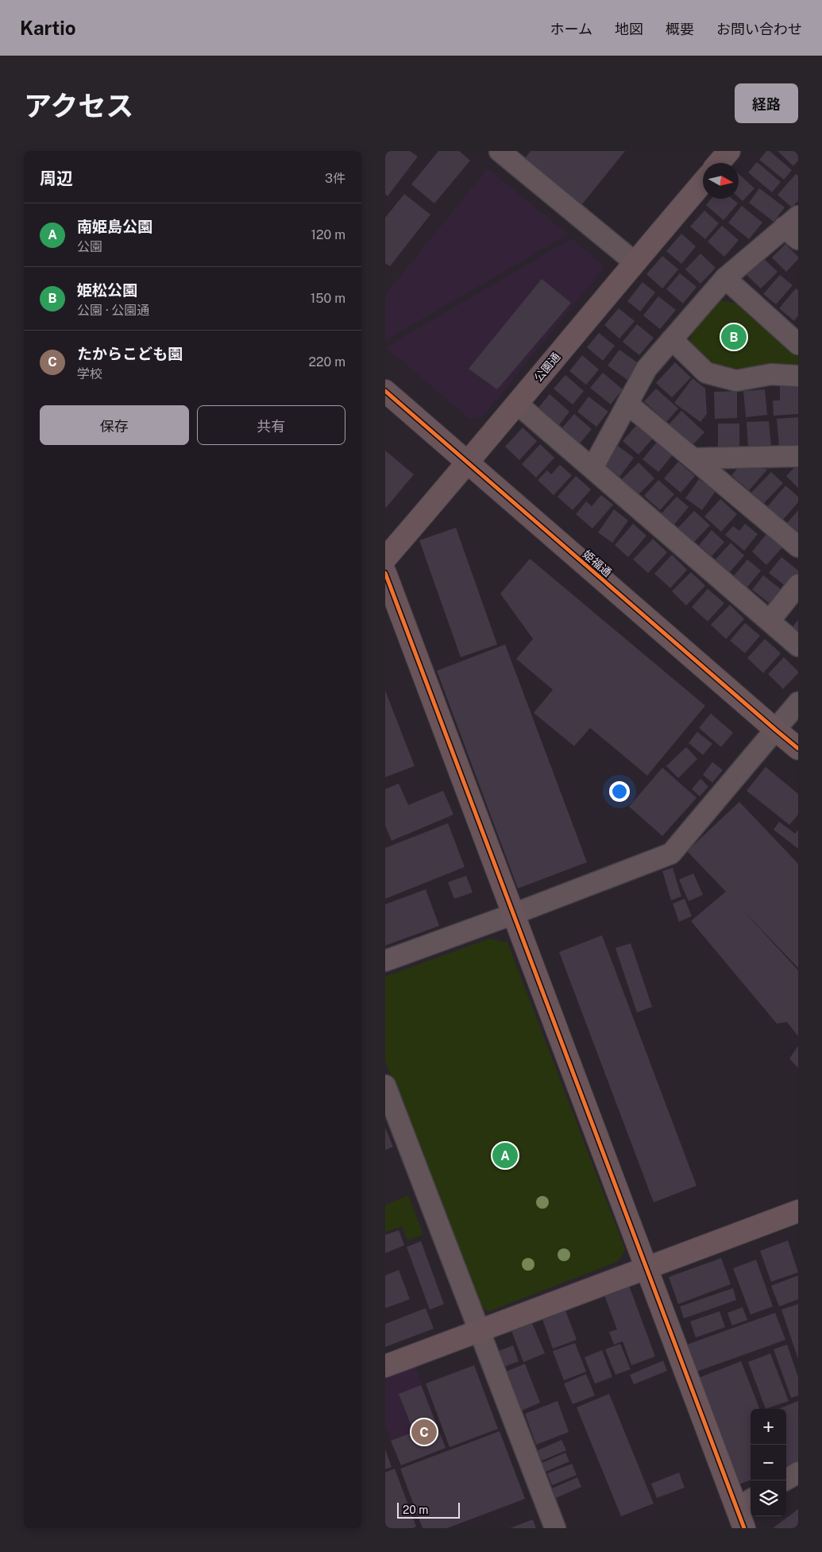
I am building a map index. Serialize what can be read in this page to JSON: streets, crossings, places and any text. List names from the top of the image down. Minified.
{"streets":{"street":["公園通","姫福通"]},"crossings":[["公園通","姫福通"]],"scale_bar":"20 m","north":"right","page":{"header":"Kartio","nav":["ホーム","地図","概要","お問い合わせ"],"title":"アクセス","buttons":["経路",["保存","共有"]],"heading":["周辺","3件"],"list":[{"mark":"A","name":"南姫島公園","note":"公園","value":"120 m"},{"mark":"B","name":"姫松公園","note":"公園 · 公園通","value":"150 m"},{"mark":"C","name":"たからこども園","note":"学校","value":"220 m"}],"pins":["B","A","C"],"map_buttons":["+","−"],"scale":"20 m"}}
